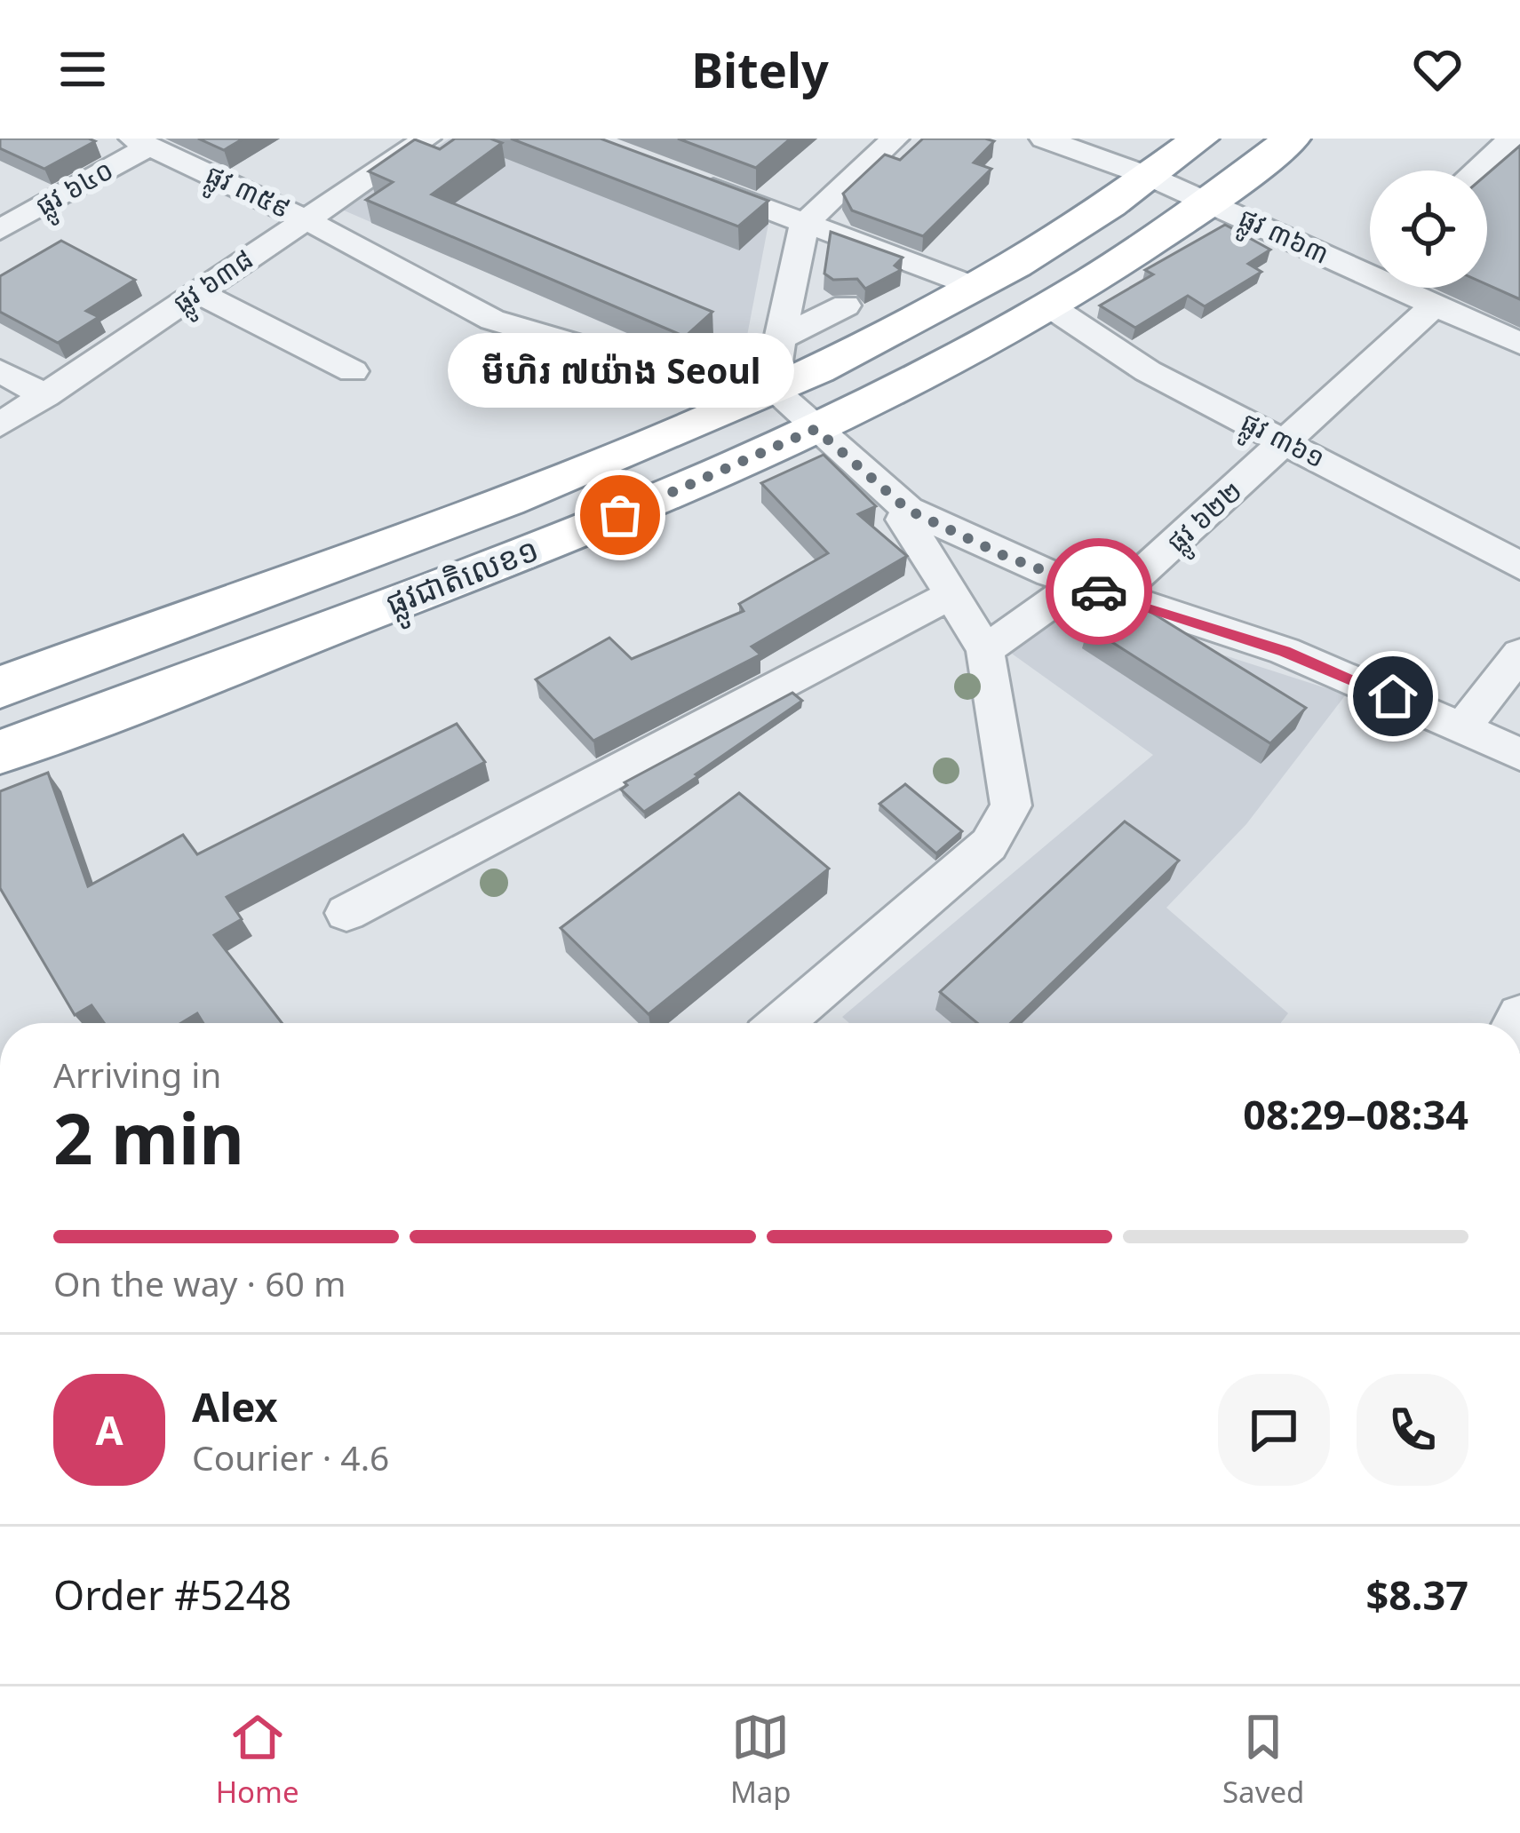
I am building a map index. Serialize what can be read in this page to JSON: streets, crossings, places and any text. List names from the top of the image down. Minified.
{"streets":{"highway":["ផ្លូវជាតិលេខ១"],"street":["ផ្លូវ ៦៤០","ផ្លូវ ៣៥៩","ផ្លូវ ៣៦៣","ផ្លូវ ៦៣៨","ផ្លូវ ៣៦១","ផ្លូវ ៦២២"]},"crossings":[["ផ្លូវ ៦៤០","ផ្លូវ ៣៥៩"],["ផ្លូវ ៣៥៩","ផ្លូវ ៦៣៨"],["ផ្លូវ ៣៥៩","ផ្លូវជាតិលេខ១"],["ផ្លូវ ៣៦៣","ផ្លូវ ៦២២"],["ផ្លូវ ៣៦៣","ផ្លូវជាតិលេខ១"],["ផ្លូវ ៣៦១","ផ្លូវ ៦២២"],["ផ្លូវ ៣៦១","ផ្លូវជាតិលេខ១"]],"places":["មីហិរ ៧យ៉ាង Seoul"],"page":{"header":"Bitely","bubble":"មីហិរ ៧យ៉ាង Seoul","heading":["2 min","Arriving in","08:29–08:34"],"panel":["Alex","Courier · 4.6","Order #5248","$8.37"],"bar":"On the way · 60 m","round":"A","tabs":["Home","Map","Saved"]}}
